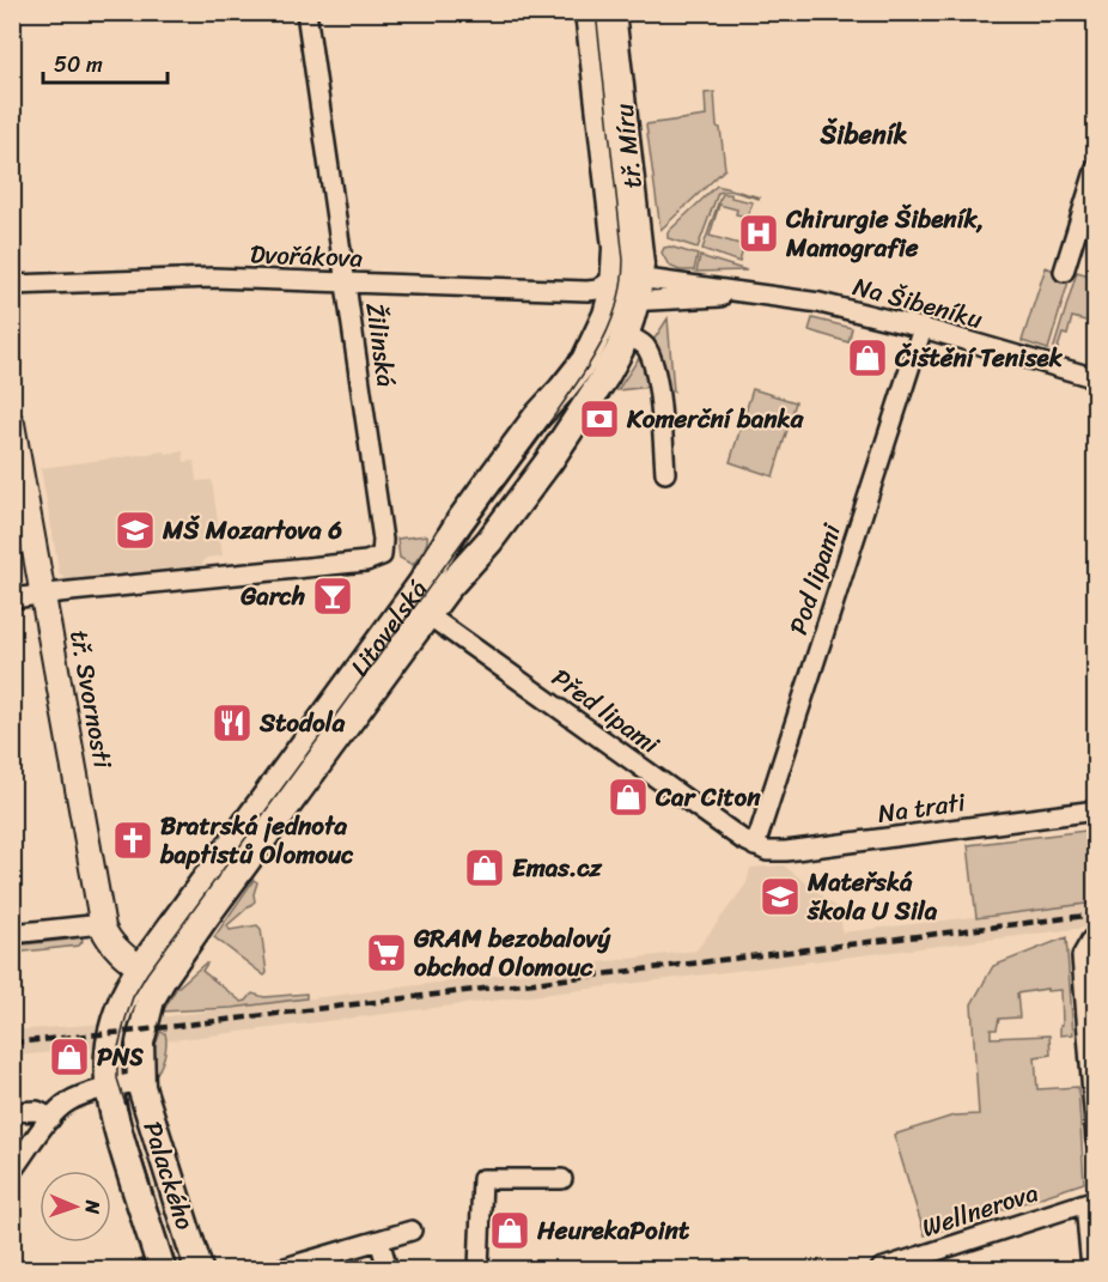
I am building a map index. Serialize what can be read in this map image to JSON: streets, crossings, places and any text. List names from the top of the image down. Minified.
{"streets":{"main road":["tř. Míru","Litovelská","Palackého"],"street":["Dvořákova","Na Šibeníku","Žilinská","Pod lipami","tř. Svornosti","Před lipami","Na trati","Wellnerova"]},"crossings":[["tř. Míru","Dvořákova"],["tř. Míru","Litovelská"],["Dvořákova","Na Šibeníku"],["Dvořákova","Žilinská"],["Dvořákova","Litovelská"],["Na Šibeníku","Pod lipami"],["Žilinská","tř. Svornosti"],["Pod lipami","Před lipami"],["Pod lipami","Na trati"],["Litovelská","tř. Svornosti"],["Litovelská","Před lipami"],["Litovelská","Palackého"],["Před lipami","Na trati"]],"districts":["Šibeník"],"places":{"hospital":["Chirurgie Šibeník, Mamografie"],"shop":["Čištění Tenisek","Car Citon","Emas.cz","PNS","HeurekaPoint"],"bank":["Komerční banka"],"school or university":["MŠ Mozartova 6","Mateřská škola U Sila"],"bar":["Garch"],"restaurant":["Stodola"],"church":["Bratrská jednota baptistů Olomouc"],"supermarket":["GRAM bezobalový obchod Olomouc"]},"scale_bar":"50 m","north":"right"}
